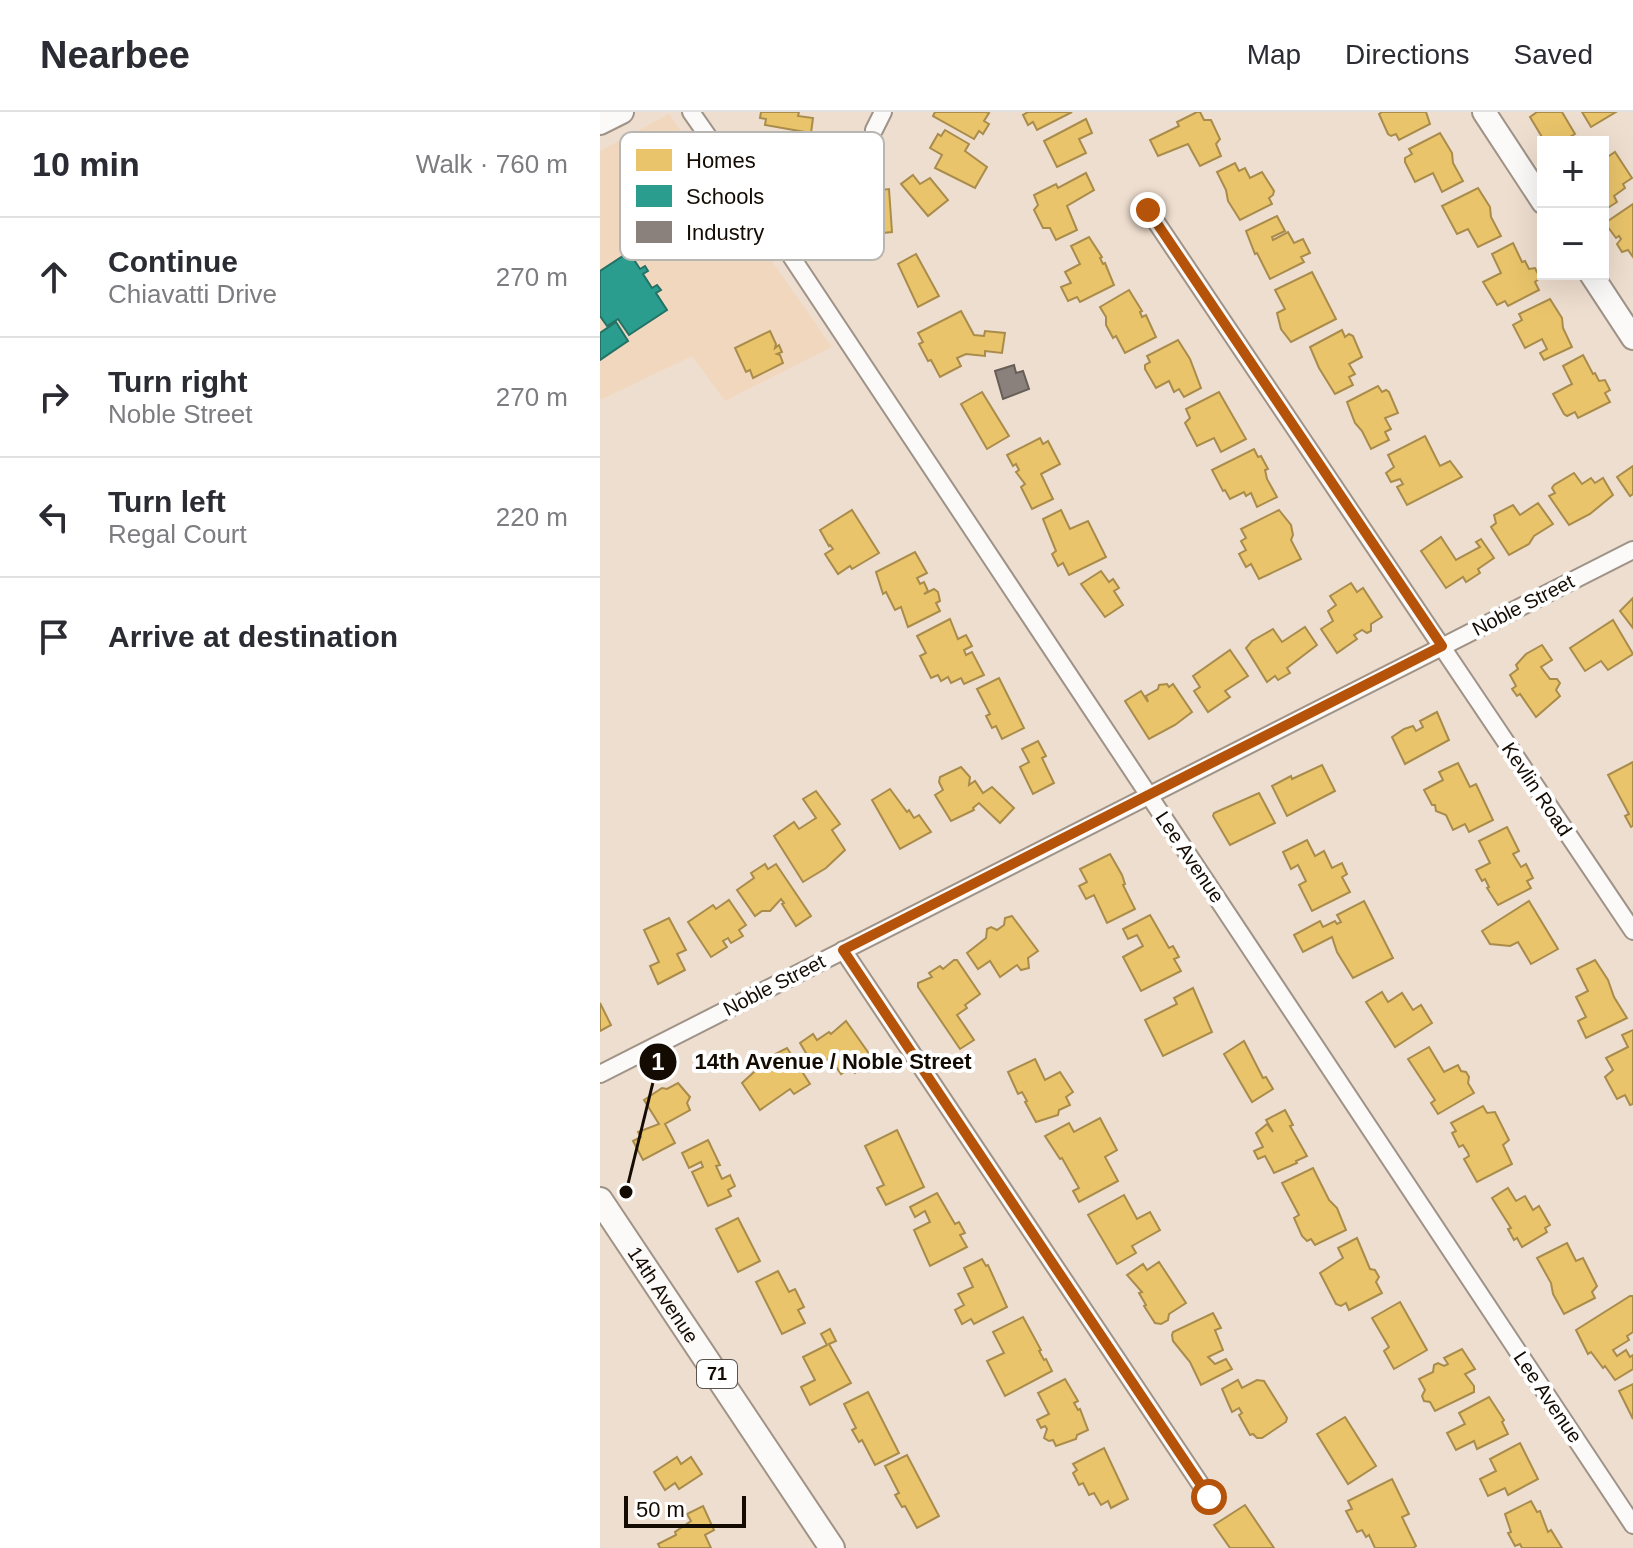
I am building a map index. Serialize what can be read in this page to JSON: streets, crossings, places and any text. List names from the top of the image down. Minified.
{"streets":{"main road":["14th Avenue","71"],"street":["Noble Street","Kevlin Road","Lee Avenue"]},"crossings":[["Noble Street","Kevlin Road"],["Noble Street","Lee Avenue"]],"places":["14th Avenue / Noble Street"],"legend":["Homes","Schools","Industry"],"scale_bar":"50 m","page":{"header":"Nearbee","nav":["Map","Directions","Saved"],"heading":["10 min","Walk · 760 m"],"map_buttons":["+","−"],"list":[["Continue","Chiavatti Drive","270 m"],["Turn right","Noble Street","270 m"],["Turn left","Regal Court","220 m"],"Arrive at destination"],"scale":"50 m"}}
